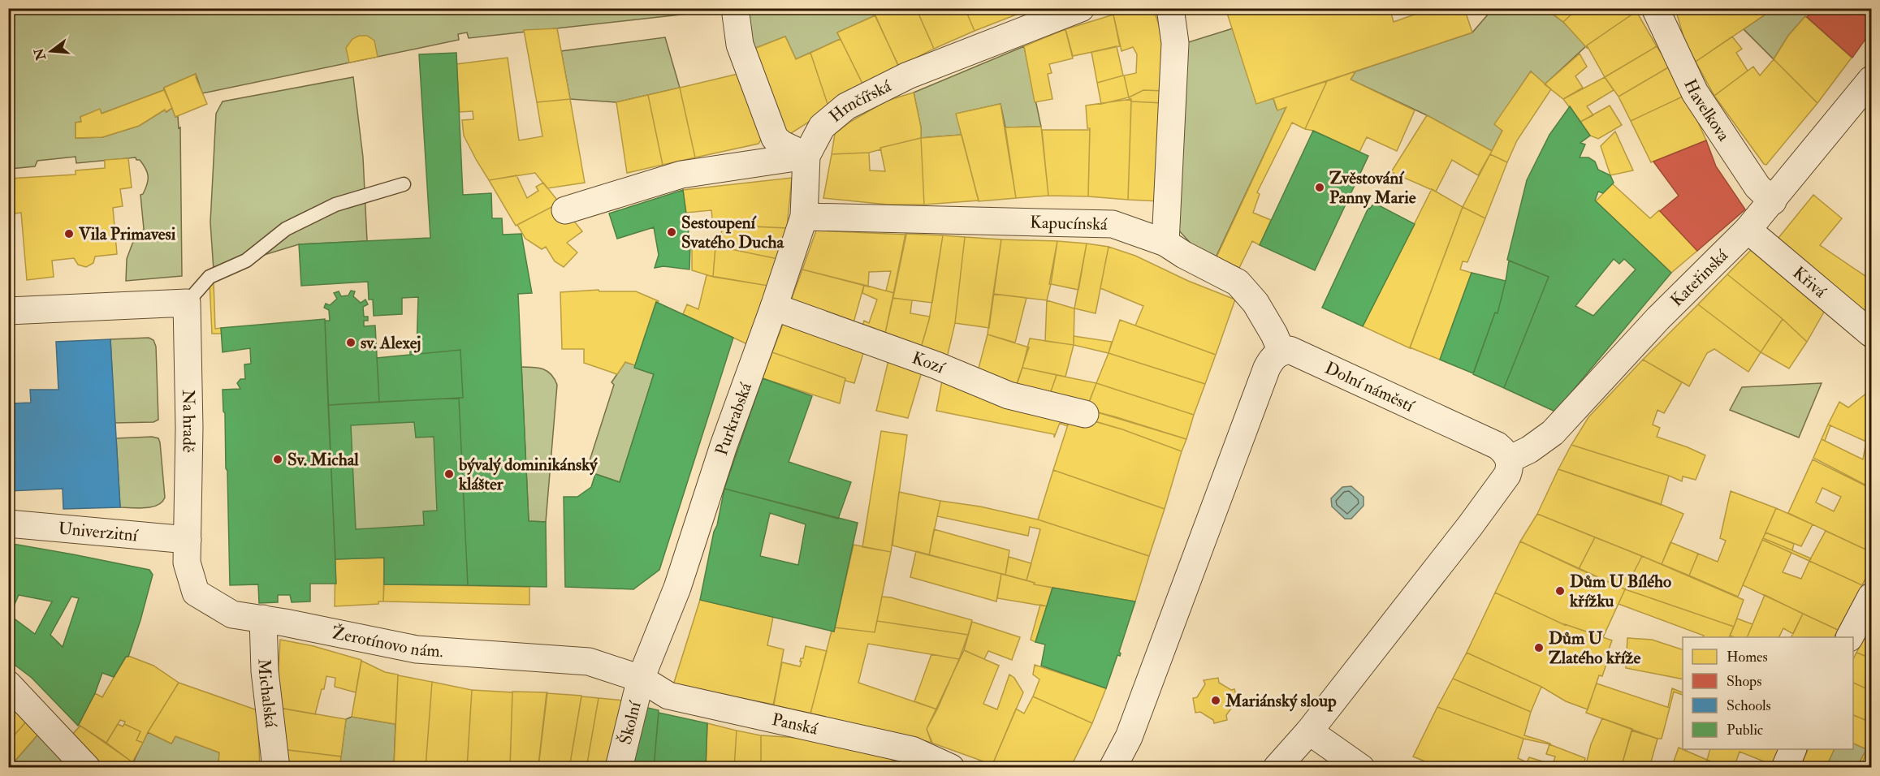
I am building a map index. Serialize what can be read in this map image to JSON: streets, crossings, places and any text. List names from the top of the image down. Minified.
{"streets":{"street":["Hrnčířská","Havelkova","Kapucínská","Kateřinská","Křivá","Kozí","Dolní náměstí","Purkrabská","Na hradě","Univerzitní","Žerotínovo nám.","Michalská","Školní","Panská"]},"crossings":[["Hrnčířská","Purkrabská"],["Havelkova","Kateřinská"],["Kapucínská","Dolní náměstí"],["Kapucínská","Purkrabská"],["Kateřinská","Křivá"],["Kateřinská","Dolní náměstí"],["Kozí","Purkrabská"],["Purkrabská","Žerotínovo nám."],["Purkrabská","Školní"],["Purkrabská","Panská"],["Na hradě","Univerzitní"],["Na hradě","Žerotínovo nám."],["Univerzitní","Žerotínovo nám."],["Žerotínovo nám.","Michalská"],["Žerotínovo nám.","Školní"],["Žerotínovo nám.","Panská"],["Školní","Panská"]],"places":["Zvěstování Panny Marie","Sestoupení Svatého Ducha","Vila Primavesi","sv. Alexej","Sv. Michal","bývalý dominikánský klášter","Dům U Bílého křížku","Dům U Zlatého kříže","Mariánský sloup"],"legend":["Homes","Shops","Schools","Public"],"north":"left"}
